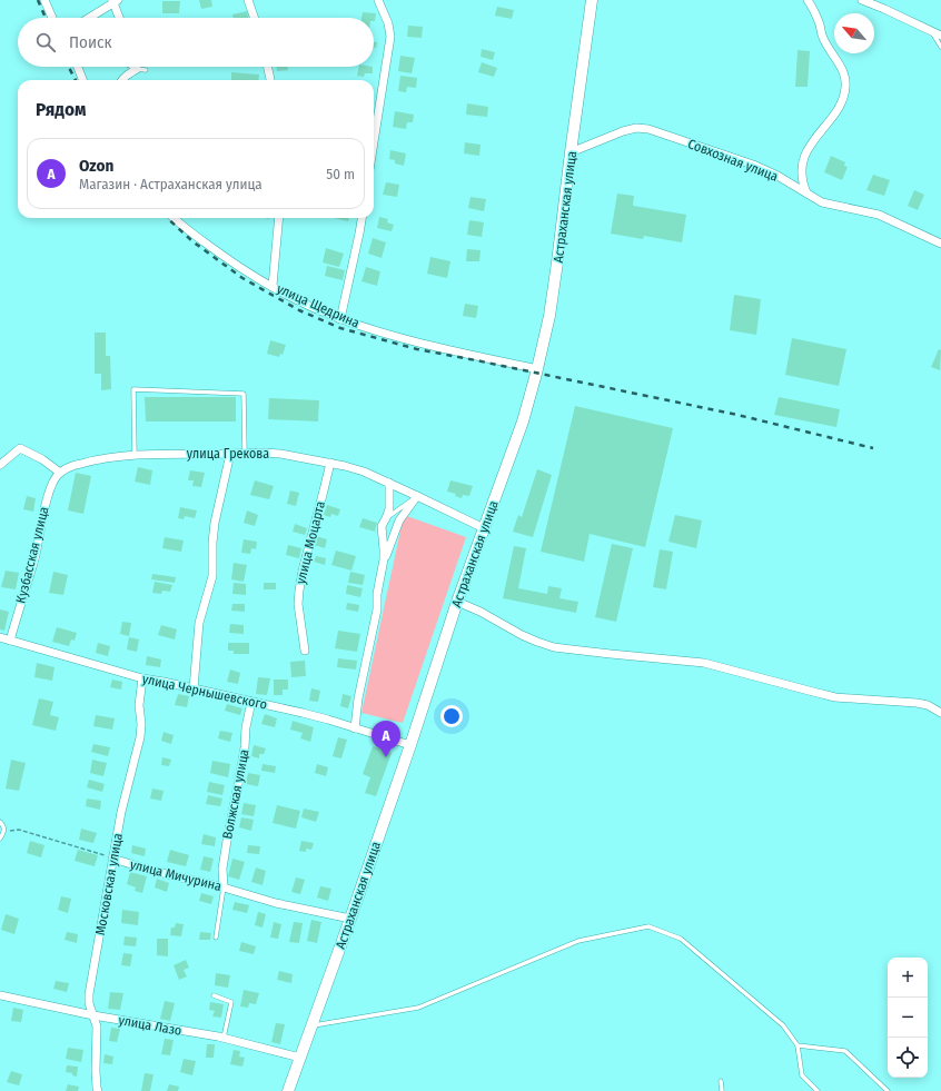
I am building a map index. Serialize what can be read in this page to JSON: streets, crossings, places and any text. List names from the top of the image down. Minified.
{"streets":{"main road":["Астраханская улица"],"street":["Совхозная улица","улица Щедрина","улица Грекова","улица Моцарта","Кузбасская улица","улица Чернышевского","Волжская улица","улица Мичурина","Московская улица","улица Лазо"]},"crossings":[["Совхозная улица","Астраханская улица"],["Астраханская улица","улица Щедрина"],["Астраханская улица","улица Грекова"],["Астраханская улица","улица Чернышевского"],["Астраханская улица","улица Мичурина"],["Астраханская улица","улица Лазо"],["улица Грекова","улица Моцарта"],["улица Грекова","Кузбасская улица"],["Кузбасская улица","улица Чернышевского"],["улица Чернышевского","Волжская улица"],["улица Чернышевского","Московская улица"],["Волжская улица","улица Мичурина"],["улица Мичурина","Московская улица"],["Московская улица","улица Лазо"]],"north":"top left","page":{"search":"Поиск","heading":"Рядом","list":[{"mark":"A","name":"Ozon","note":"Магазин · Астраханская улица","value":"50 m"}],"pins":"A","map_buttons":["+","−"]}}
